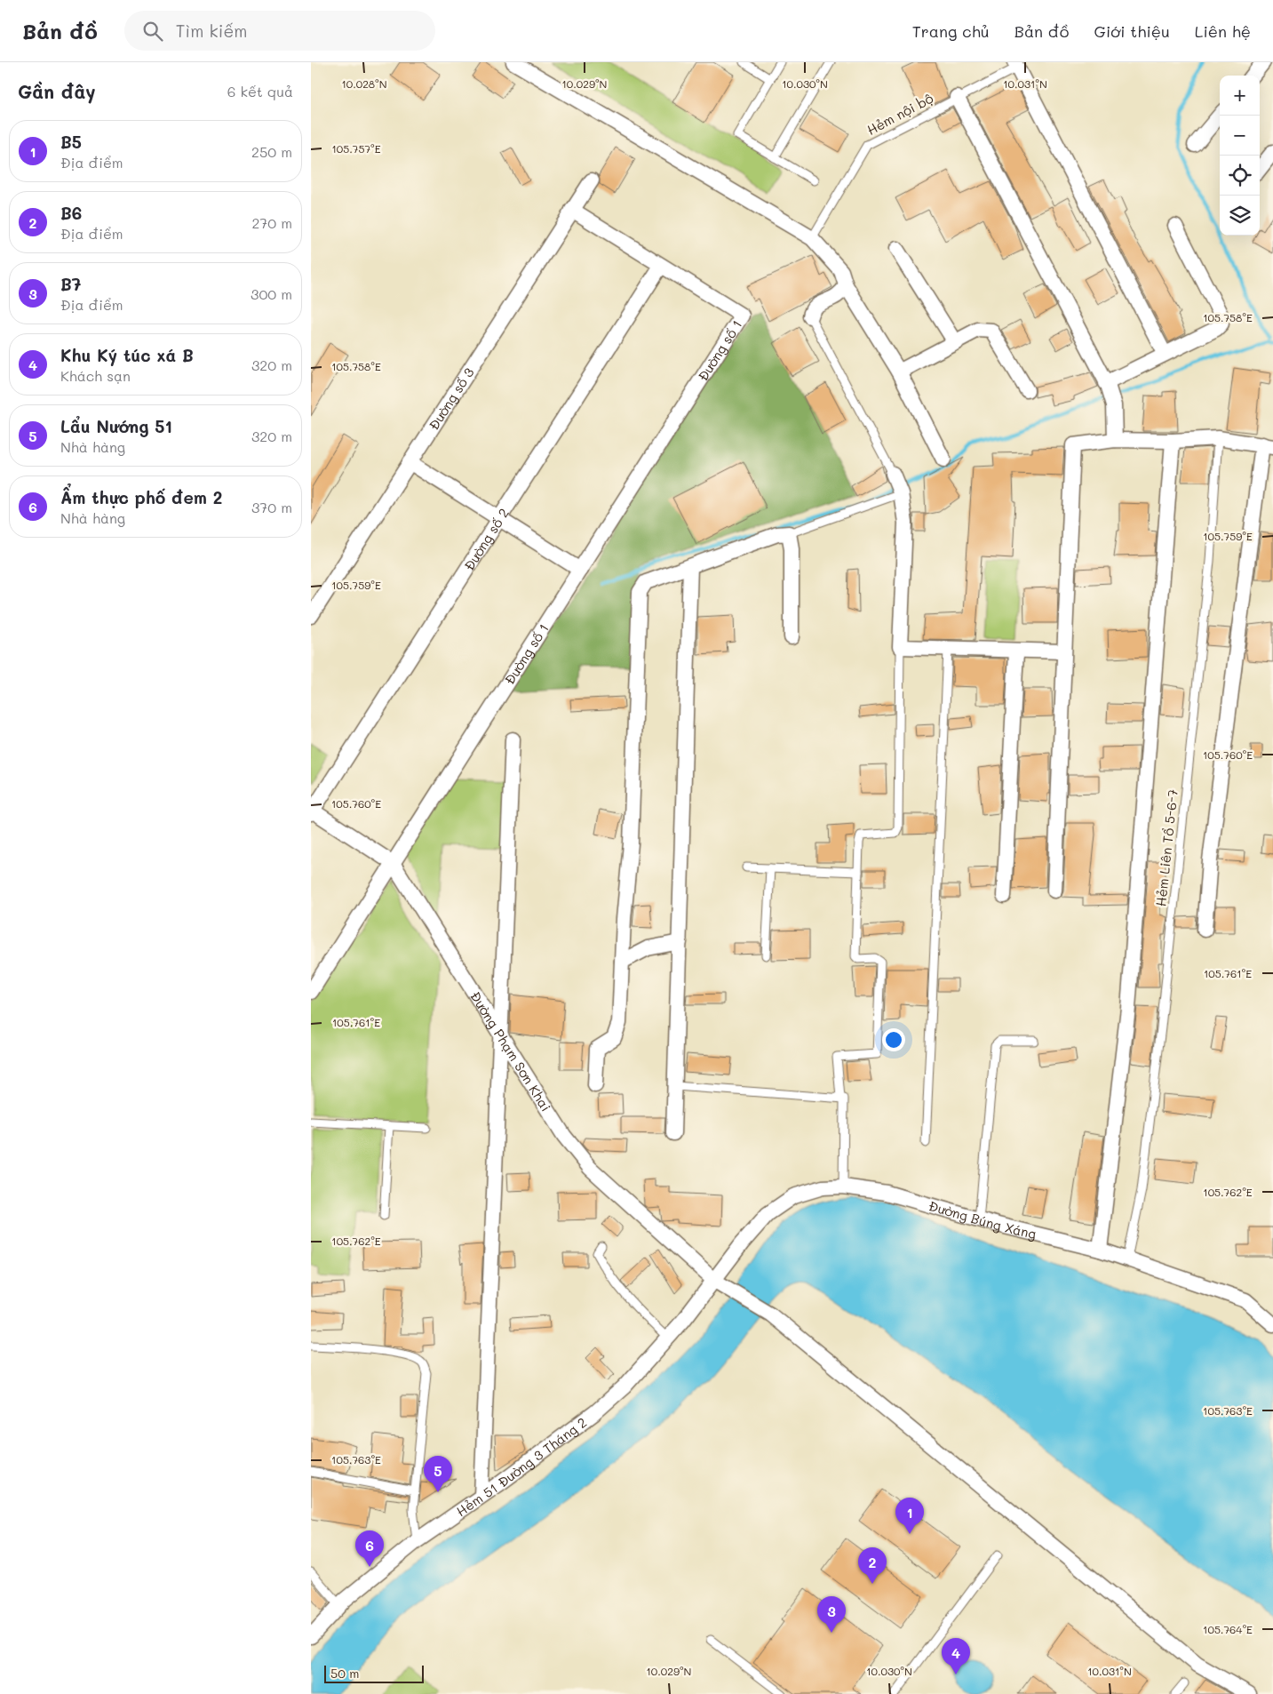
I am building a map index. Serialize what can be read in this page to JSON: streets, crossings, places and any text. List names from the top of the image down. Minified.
{"streets":{"street":["Đường số 1","Đường số 3","Đường số 2","Đường Phạm Sơn Khai","Đường Búng Xáng","Hẻm 51 Đường 3 Tháng 2"],"lane":["Hẻm nội bộ","Hẻm Liên Tổ 5-6-7"]},"crossings":[["Đường số 1","Đường số 2"],["Đường số 1","Đường Phạm Sơn Khai"],["Đường số 2","Đường Phạm Sơn Khai"],["Hẻm Liên Tổ 5-6-7","Đường Búng Xáng"],["Đường Phạm Sơn Khai","Đường Búng Xáng"],["Đường Phạm Sơn Khai","Hẻm 51 Đường 3 Tháng 2"],["Đường Búng Xáng","Hẻm 51 Đường 3 Tháng 2"]],"scale_bar":"50 m","page":{"header":"Bản đồ","search":"Tìm kiếm","nav":["Trang chủ","Bản đồ","Giới thiệu","Liên hệ"],"heading":["Gần đây","6 kết quả"],"map_buttons":["+","−"],"list":[{"mark":"1","name":"B5","note":"Địa điểm","value":"250 m"},{"mark":"2","name":"B6","note":"Địa điểm","value":"270 m"},{"mark":"3","name":"B7","note":"Địa điểm","value":"300 m"},{"mark":"4","name":"Khu Ký túc xá B","note":"Khách sạn","value":"320 m"},{"mark":"5","name":"Lẩu Nướng 51","note":"Nhà hàng","value":"320 m"},{"mark":"6","name":"Ẩm thực phố đem 2","note":"Nhà hàng","value":"370 m"}],"pins":["5","1","6","2","3","4"],"scale":"50 m"},"coordinates":["10.028°N","10.029°N","10.030°N","10.031°N","105.757°E","105.758°E","105.759°E","105.760°E","105.761°E","105.762°E","105.763°E","105.764°E"]}
